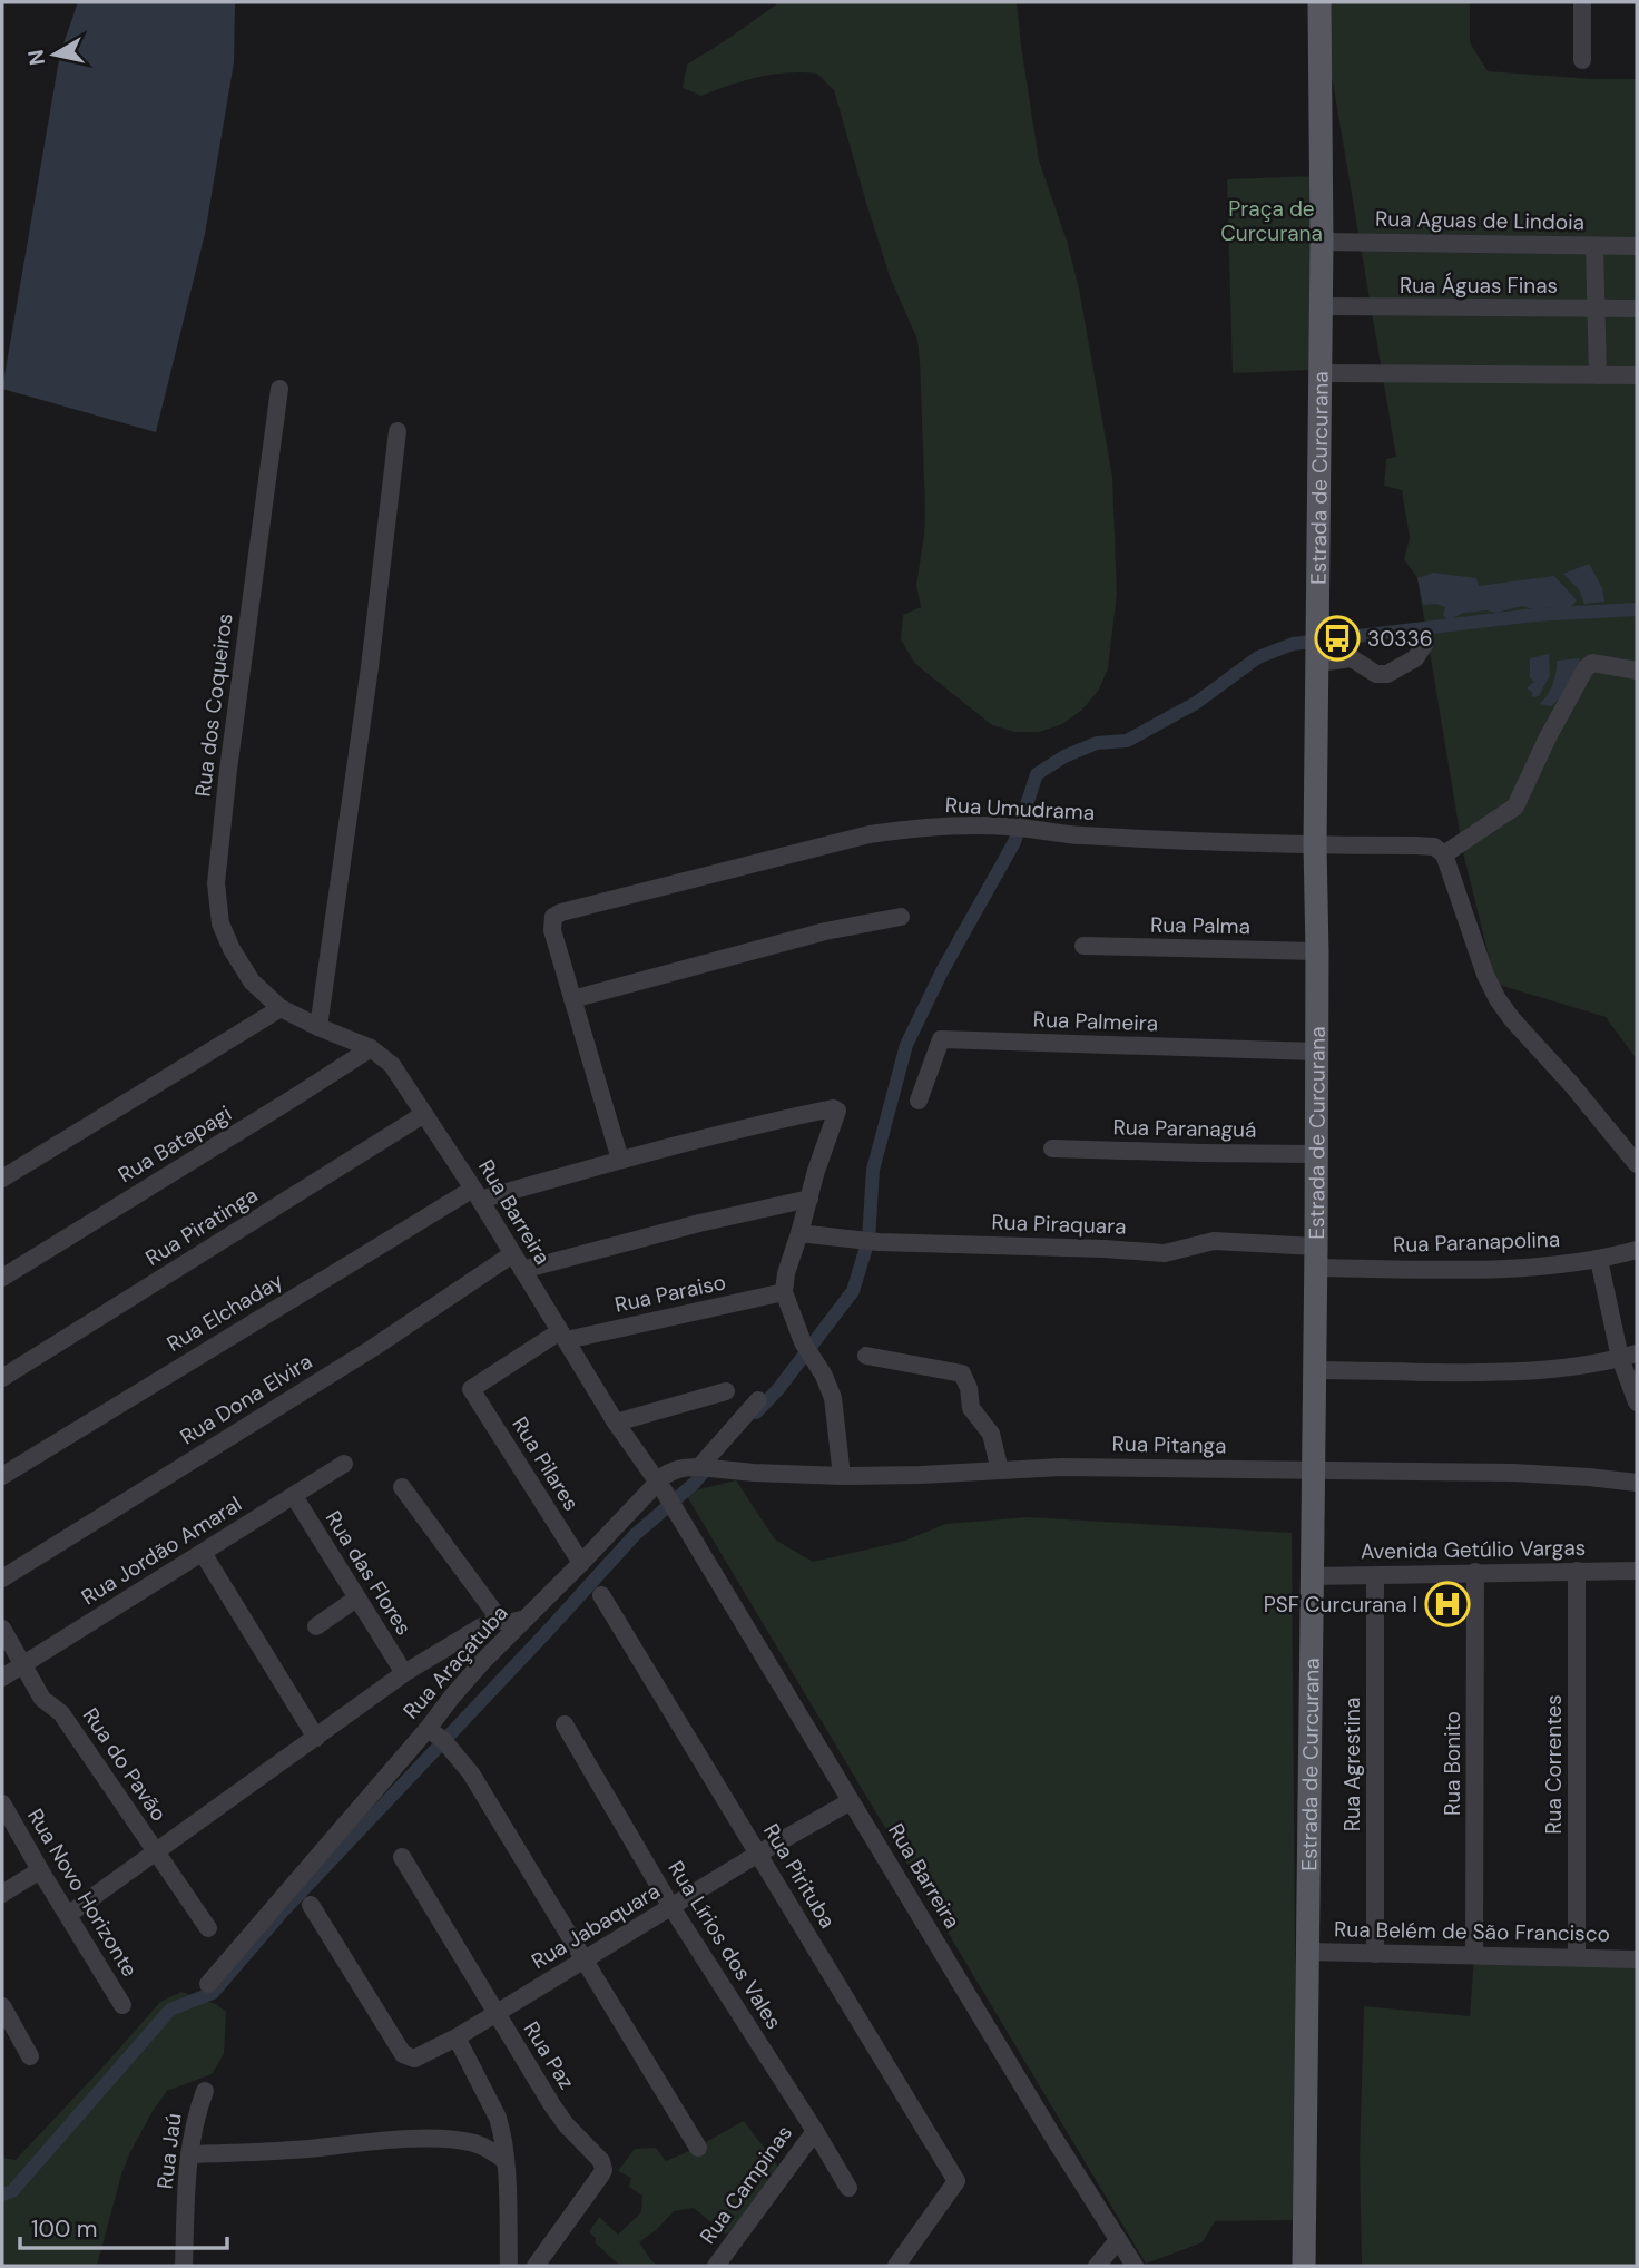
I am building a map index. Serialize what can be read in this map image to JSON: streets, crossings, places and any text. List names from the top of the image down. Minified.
{"streets":{"main road":["Estrada de Curcurana"],"street":["Rua Aguas de Lindoia","Rua Águas Finas","Rua dos Coqueiros","Rua Umudrama","Rua Palma","Rua Palmeira","Rua Paranaguá","Rua Batapagi","Rua Barreira","Rua Piraquara","Rua Piratinga","Rua Paranapolina","Rua Paraiso","Rua Elchaday","Rua Dona Elvira","Rua Pitanga","Rua Pilares","Avenida Getúlio Vargas","Rua Jordão Amaral","Rua das Flores","Rua Araçatuba","Rua Bonito","Rua do Pavão","Rua Agrestina","Rua Correntes","Rua Pirituba","Rua Novo Horizonte","Rua Jabaquara","Rua Belém de São Francisco","Rua Lírios dos Vales","Rua Paz","Rua Jaú","Rua Campinas"]},"crossings":[["Rua Aguas de Lindoia","Estrada de Curcurana"],["Rua Águas Finas","Estrada de Curcurana"],["Estrada de Curcurana","Rua Umudrama"],["Estrada de Curcurana","Rua Palma"],["Estrada de Curcurana","Rua Palmeira"],["Estrada de Curcurana","Rua Paranaguá"],["Estrada de Curcurana","Rua Piraquara"],["Estrada de Curcurana","Rua Paranapolina"],["Estrada de Curcurana","Rua Pitanga"],["Estrada de Curcurana","Avenida Getúlio Vargas"],["Estrada de Curcurana","Rua Belém de São Francisco"],["Rua dos Coqueiros","Rua Barreira"],["Rua Batapagi","Rua Barreira"],["Rua Barreira","Rua Piratinga"],["Rua Barreira","Rua Paraiso"],["Rua Barreira","Rua Elchaday"],["Rua Barreira","Rua Dona Elvira"],["Rua Barreira","Rua Pilares"],["Rua Barreira","Rua Araçatuba"],["Rua Barreira","Rua Jabaquara"],["Rua Piraquara","Rua Paranapolina"],["Rua Paraiso","Rua Pilares"],["Rua Elchaday","Rua Dona Elvira"],["Rua Pitanga","Rua Araçatuba"],["Rua Pilares","Rua Araçatuba"],["Avenida Getúlio Vargas","Rua Bonito"],["Avenida Getúlio Vargas","Rua Agrestina"],["Avenida Getúlio Vargas","Rua Correntes"],["Rua Jordão Amaral","Rua das Flores"],["Rua Jordão Amaral","Rua do Pavão"],["Rua Bonito","Rua Belém de São Francisco"],["Rua Agrestina","Rua Belém de São Francisco"],["Rua Correntes","Rua Belém de São Francisco"],["Rua Pirituba","Rua Jabaquara"],["Rua Jabaquara","Rua Lírios dos Vales"],["Rua Jabaquara","Rua Paz"],["Rua Lírios dos Vales","Rua Campinas"]],"parks":["Praça de Curcurana"],"places":{"bus stop":["30336"],"hospital":["PSF Curcurana I"]},"scale_bar":"100 m","north":"left"}
